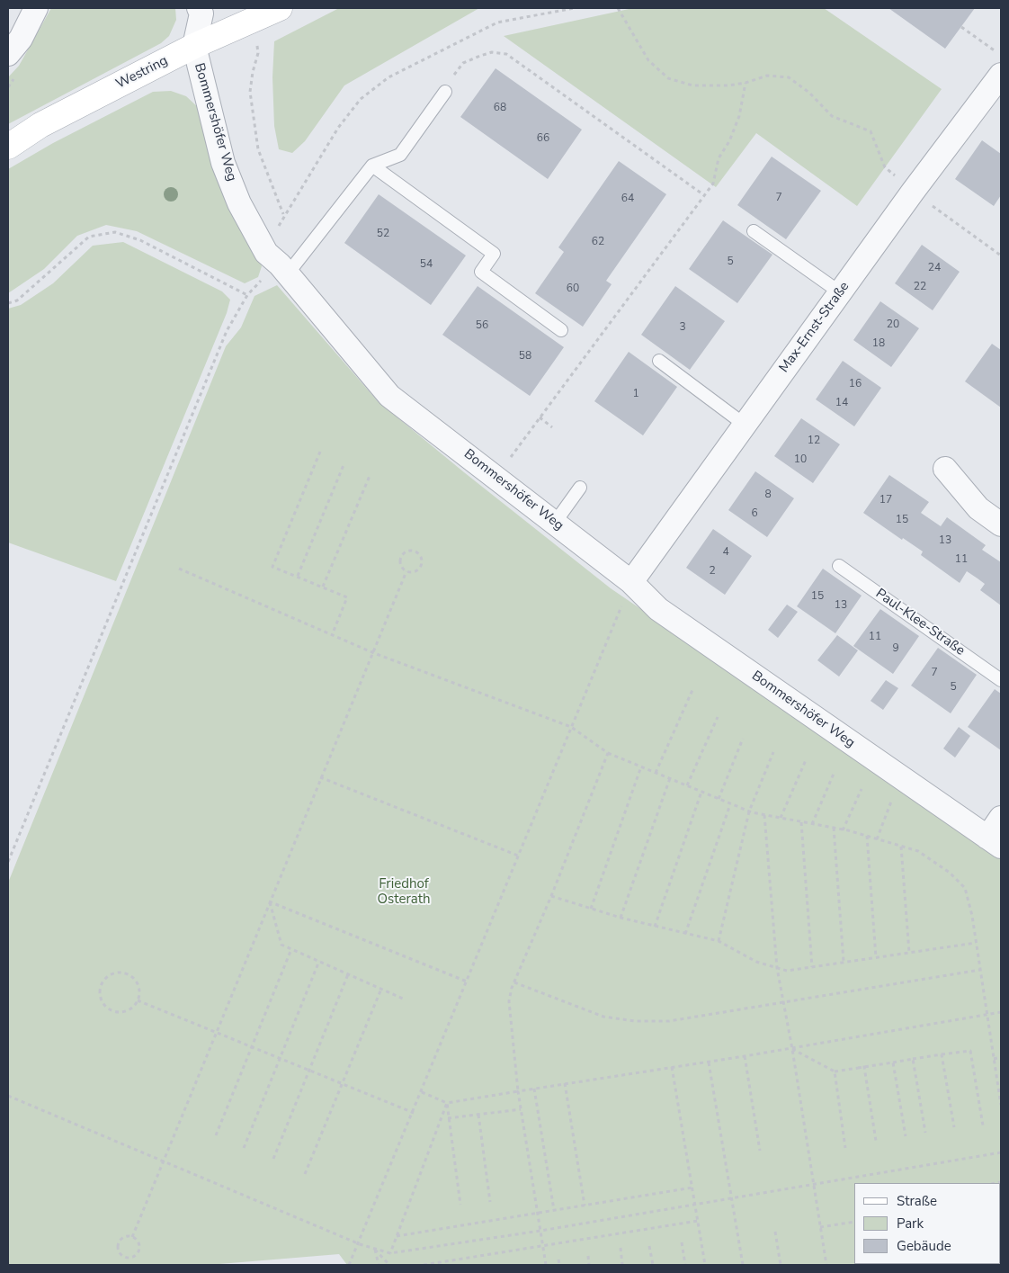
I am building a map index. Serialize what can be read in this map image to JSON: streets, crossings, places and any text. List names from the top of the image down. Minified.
{"streets":{"main road":["Westring"],"street":["Bommershöfer Weg","Max-Ernst-Straße"],"lane":["Paul-Klee-Straße"]},"crossings":[["Westring","Bommershöfer Weg"],["Bommershöfer Weg","Max-Ernst-Straße"]],"parks":["Friedhof Osterath"],"house_numbers":["68","66","7","64","52","62","5","54","24","22","60","20","56","3","18","58","16","1","14","12","10","8","17","6","15","13","4","11","2","15","13","11","9","7","5"],"legend":["Straße","Park","Gebäude"]}
